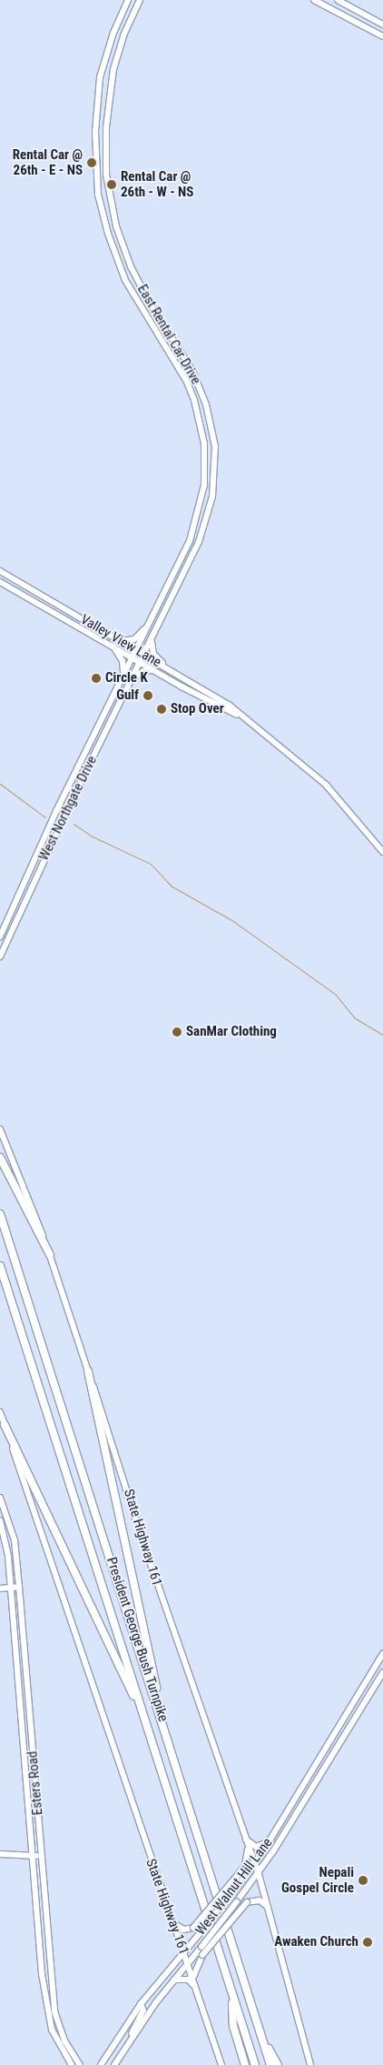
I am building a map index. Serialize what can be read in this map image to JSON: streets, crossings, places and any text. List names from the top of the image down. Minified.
{"streets":{"highway":["President George Bush Turnpike"],"main road":["East Rental Car Drive","Valley View Lane","West Northgate Drive","State Highway 161","Esters Road","West Walnut Hill Lane"]},"crossings":[["East Rental Car Drive","Valley View Lane"],["East Rental Car Drive","West Northgate Drive"],["Valley View Lane","West Northgate Drive"],["State Highway 161","West Walnut Hill Lane"]],"places":["Rental Car @ 26th - E - NS","Rental Car @ 26th - W - NS","Circle K","Gulf","Stop Over","SanMar Clothing","Nepali Gospel Circle","Awaken Church"]}
